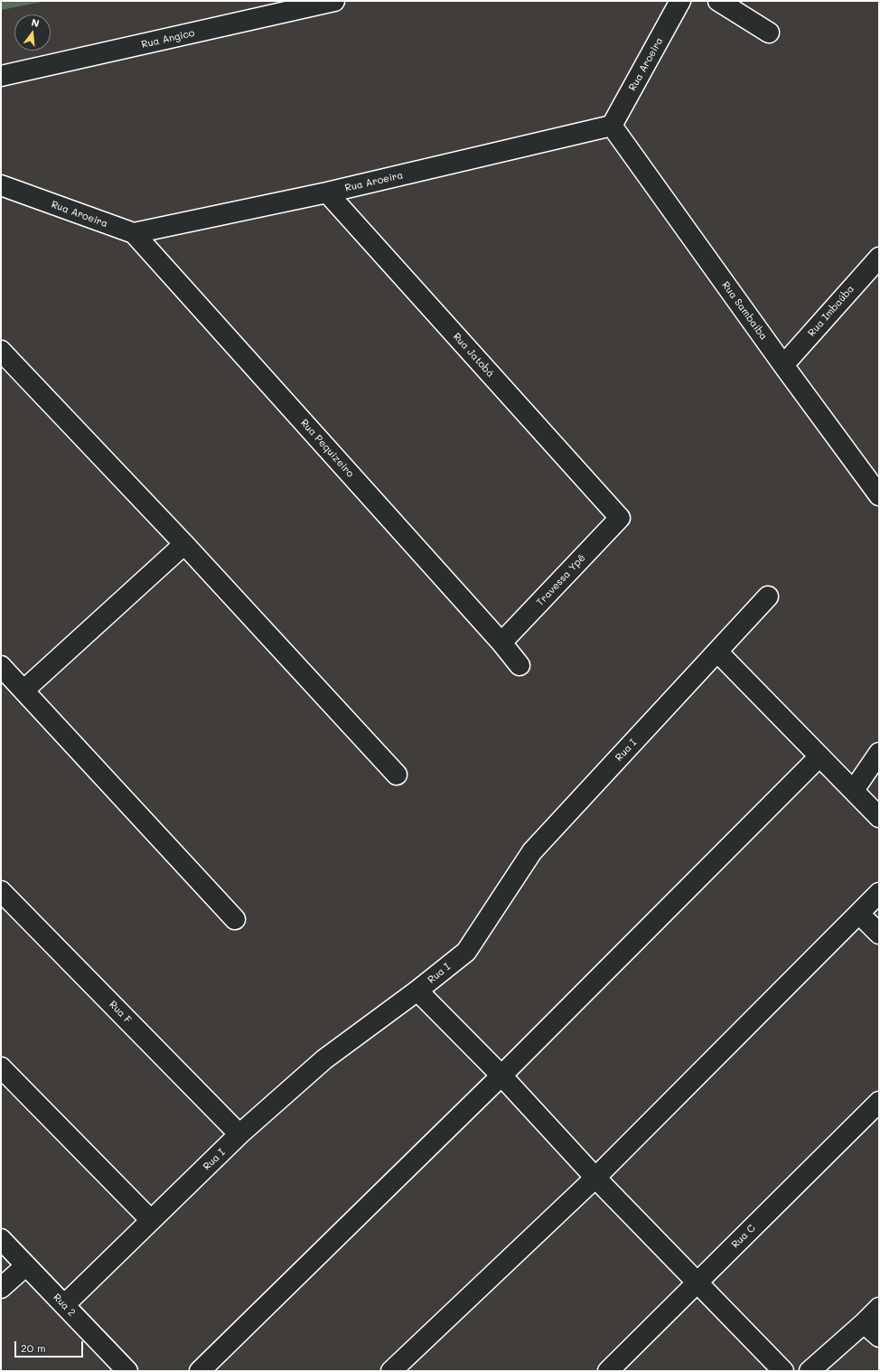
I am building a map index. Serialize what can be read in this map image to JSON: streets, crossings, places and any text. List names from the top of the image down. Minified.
{"streets":{"street":["Rua Angico","Rua Aroeira","Rua Sambaíba","Rua Imbaúba","Rua Jatobá","Rua Pequizeiro","Travessa Ypê","Rua I","Rua F","Rua C","Rua 2"]},"crossings":[["Rua Aroeira","Rua Sambaíba"],["Rua Aroeira","Rua Jatobá"],["Rua Aroeira","Rua Pequizeiro"],["Rua Sambaíba","Rua Imbaúba"],["Rua Jatobá","Travessa Ypê"],["Rua Pequizeiro","Travessa Ypê"],["Rua I","Rua F"],["Rua I","Rua 2"]],"scale_bar":"20 m","north":"top"}
